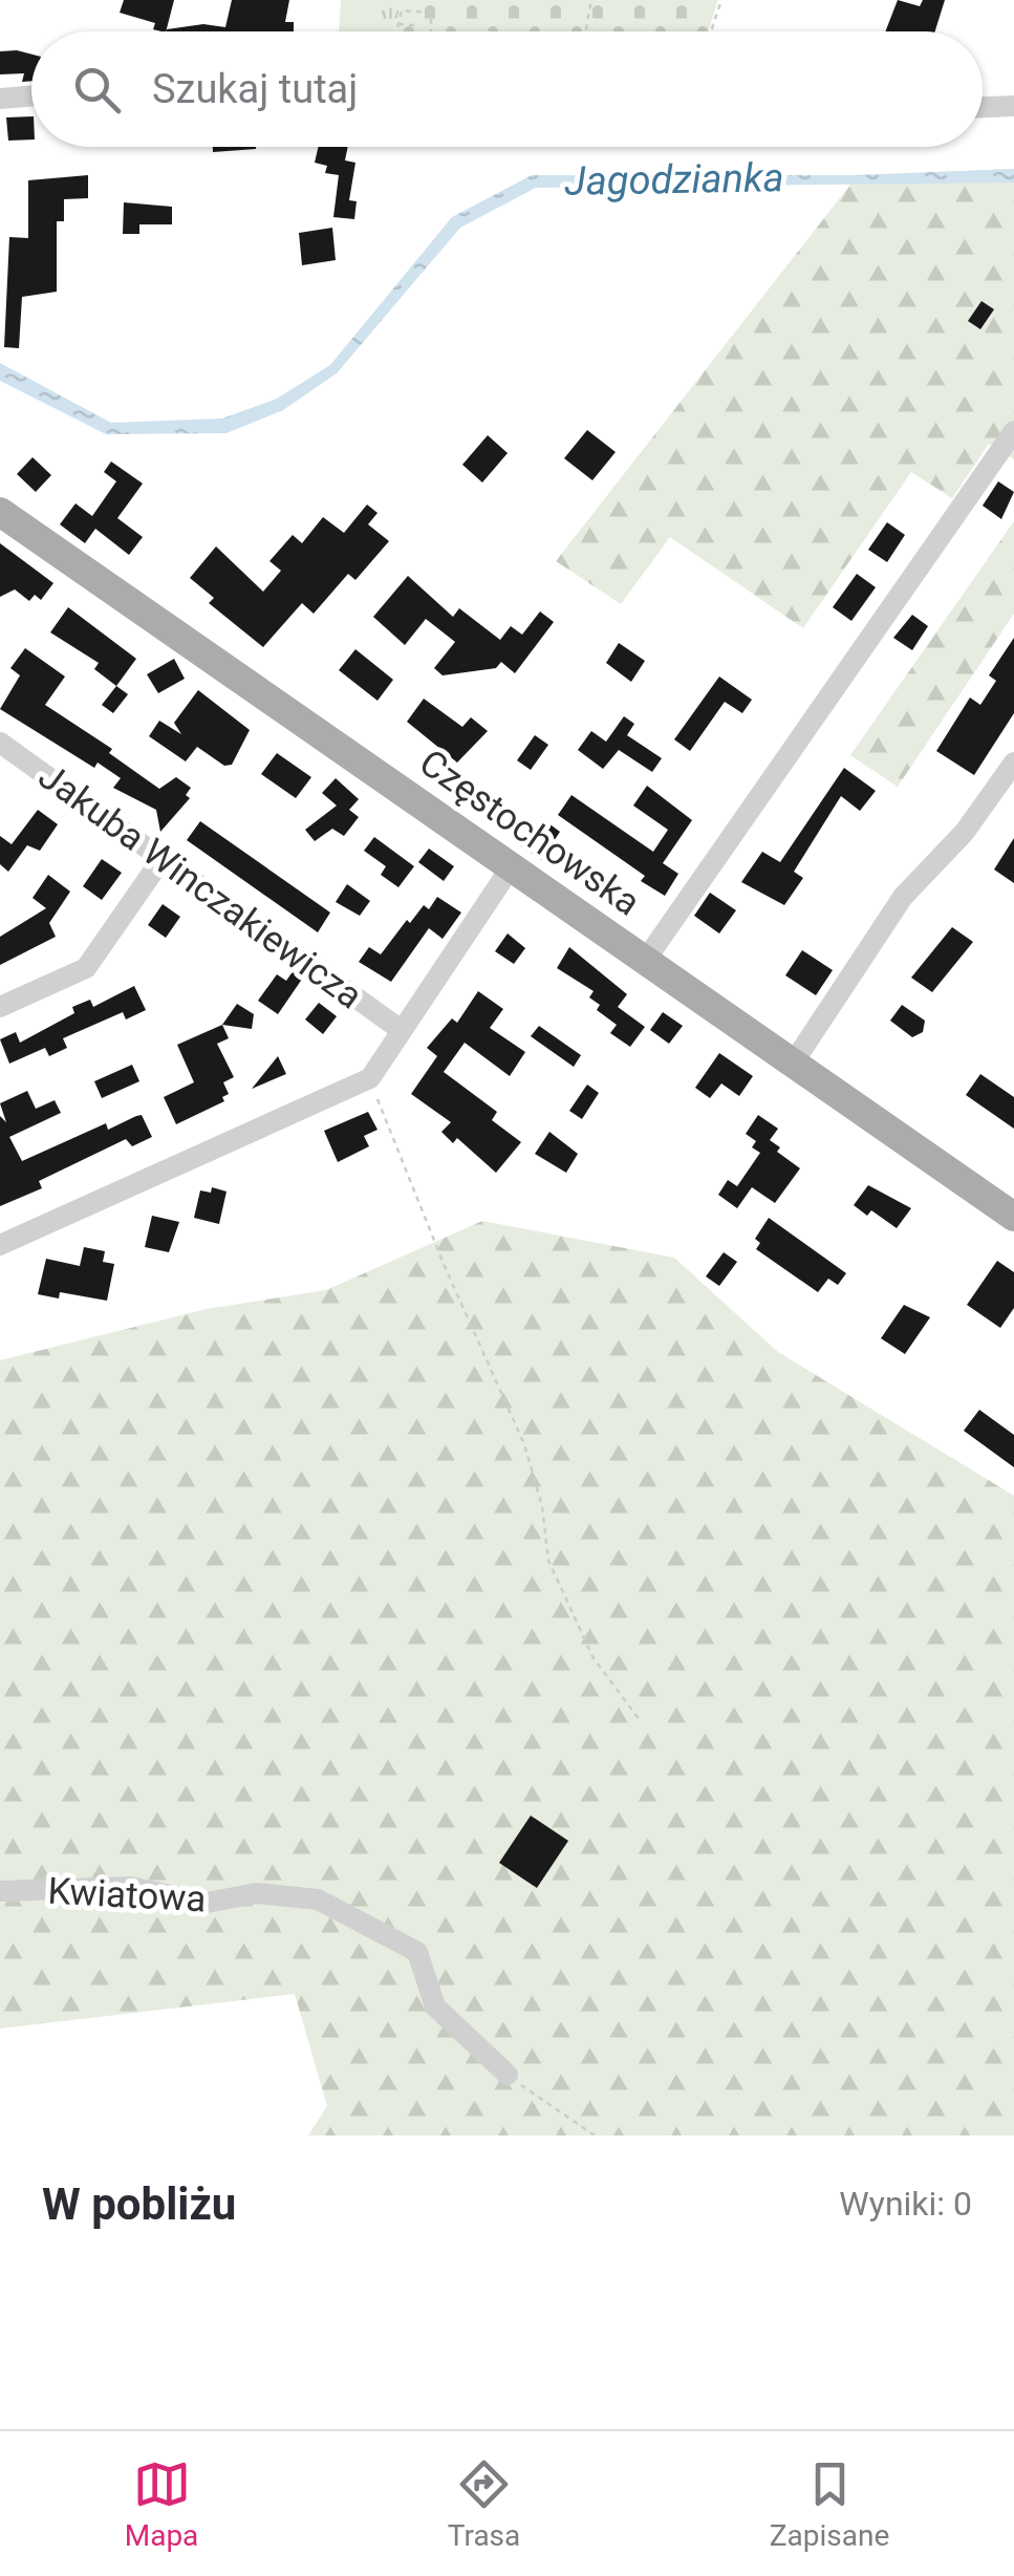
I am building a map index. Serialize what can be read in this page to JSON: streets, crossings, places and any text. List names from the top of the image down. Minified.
{"streets":{"main road":["Częstochowska"],"street":["Jakuba Winczakiewicza","Kwiatowa"]},"water":["Jagodzianka"],"page":{"search":"Szukaj tutaj","heading":["W pobliżu","Wyniki: 0"],"nav":["Mapa","Trasa","Zapisane"]}}
